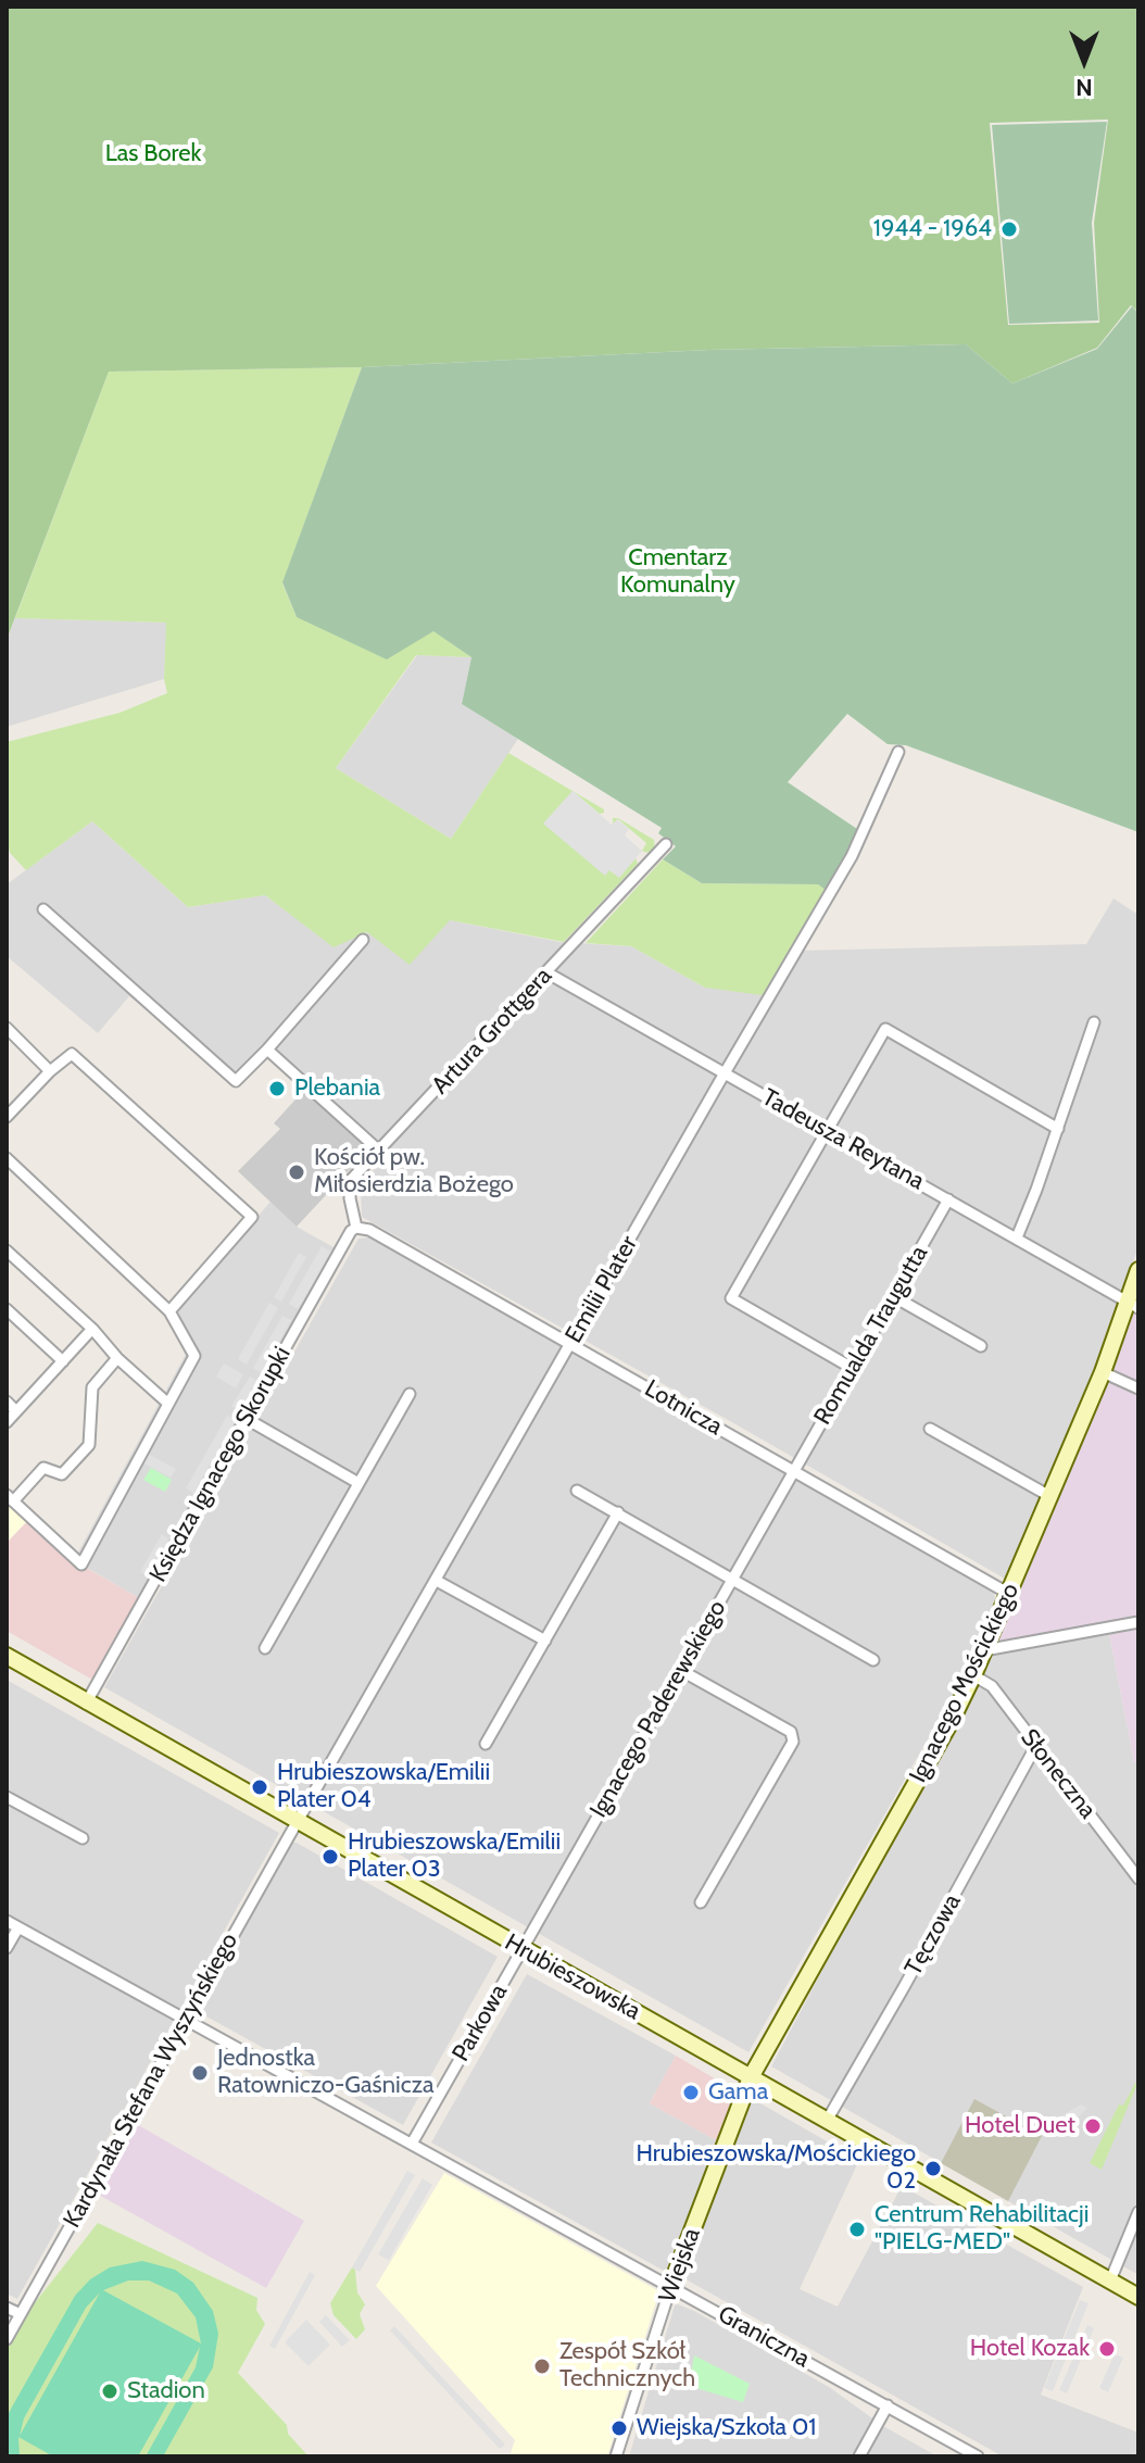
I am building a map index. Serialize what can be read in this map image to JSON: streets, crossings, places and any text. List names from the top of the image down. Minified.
{"streets":{"main road":["Ignacego Mościckiego","Hrubieszowska","Wiejska"],"street":["Artura Grottgera","Tadeusza Reytana","Emilii Plater","Romualda Traugutta","Lotnicza","Księdza Ignacego Skorupki","Ignacego Paderewskiego","Słoneczna","Tęczowa","Parkowa","Kardynała Stefana Wyszyńskiego","Graniczna"]},"crossings":[["Artura Grottgera","Tadeusza Reytana"],["Artura Grottgera","Lotnicza"],["Artura Grottgera","Księdza Ignacego Skorupki"],["Tadeusza Reytana","Emilii Plater"],["Tadeusza Reytana","Romualda Traugutta"],["Tadeusza Reytana","Ignacego Mościckiego"],["Emilii Plater","Lotnicza"],["Emilii Plater","Hrubieszowska"],["Emilii Plater","Kardynała Stefana Wyszyńskiego"],["Romualda Traugutta","Lotnicza"],["Romualda Traugutta","Ignacego Paderewskiego"],["Lotnicza","Księdza Ignacego Skorupki"],["Lotnicza","Ignacego Mościckiego"],["Lotnicza","Ignacego Paderewskiego"],["Księdza Ignacego Skorupki","Hrubieszowska"],["Ignacego Mościckiego","Słoneczna"],["Ignacego Mościckiego","Hrubieszowska"],["Ignacego Mościckiego","Wiejska"],["Ignacego Paderewskiego","Hrubieszowska"],["Ignacego Paderewskiego","Parkowa"],["Słoneczna","Tęczowa"],["Tęczowa","Hrubieszowska"],["Hrubieszowska","Parkowa"],["Hrubieszowska","Kardynała Stefana Wyszyńskiego"],["Hrubieszowska","Wiejska"],["Parkowa","Graniczna"],["Kardynała Stefana Wyszyńskiego","Graniczna"],["Wiejska","Graniczna"]],"parks":["Las Borek","Cmentarz Komunalny"],"places":["1944 - 1964","Plebania","Kościół pw. Miłosierdzia Bożego","Hrubieszowska/Emilii Plater 04","Hrubieszowska/Emilii Plater 03","Jednostka Ratowniczo-Gaśnicza","Gama","Hotel Duet","Hrubieszowska/Mościckiego 02","Centrum Rehabilitacji \"PIELG-MED\"","Hotel Kozak","Zespół Szkół Technicznych","Stadion","Wiejska/Szkoła 01"],"north":"bottom"}
